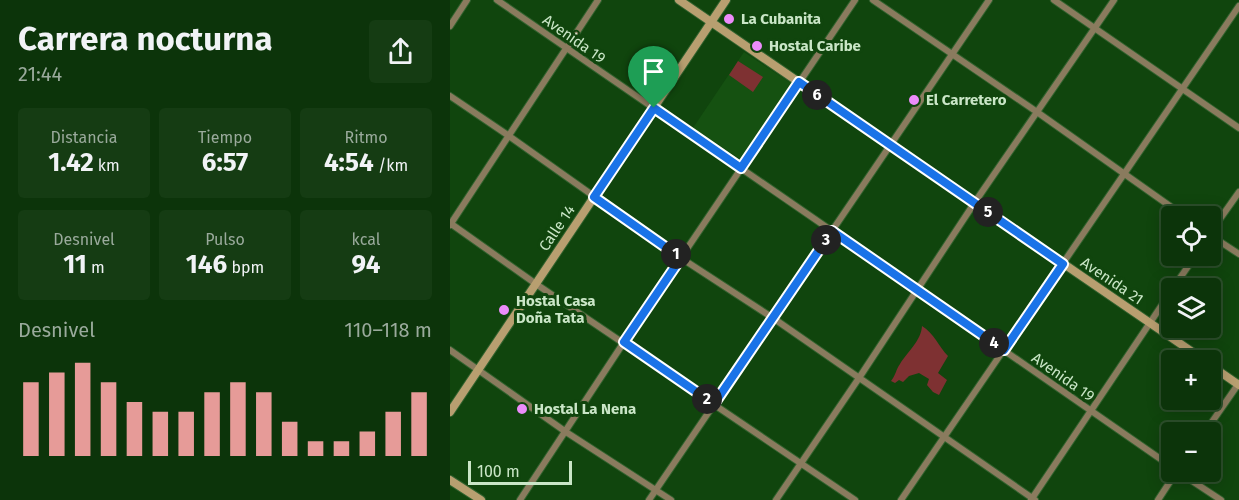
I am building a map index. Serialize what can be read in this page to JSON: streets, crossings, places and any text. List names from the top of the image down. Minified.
{"streets":{"main road":["Calle 14","Avenida 21"],"street":["Avenida 19"]},"crossings":[["Avenida 19","Calle 14"],["Calle 14","Avenida 21"]],"places":["La Cubanita","Hostal Caribe","El Carretero","Hostal Casa Doña Tata","Hostal La Nena"],"scale_bar":"100 m","page":{"heading":["Carrera nocturna","21:44"],"pins":["6","5","3","1","4","2"],"stats":[["Distancia","1.42 km"],["Tiempo","6:57"],["Ritmo","4:54 /km"],["Desnivel","11 m"],["Pulso","146 bpm"],["kcal","94"]],"map_buttons":["+","−"],"chart":["Desnivel","110–118 m"],"scale":"100 m"}}
